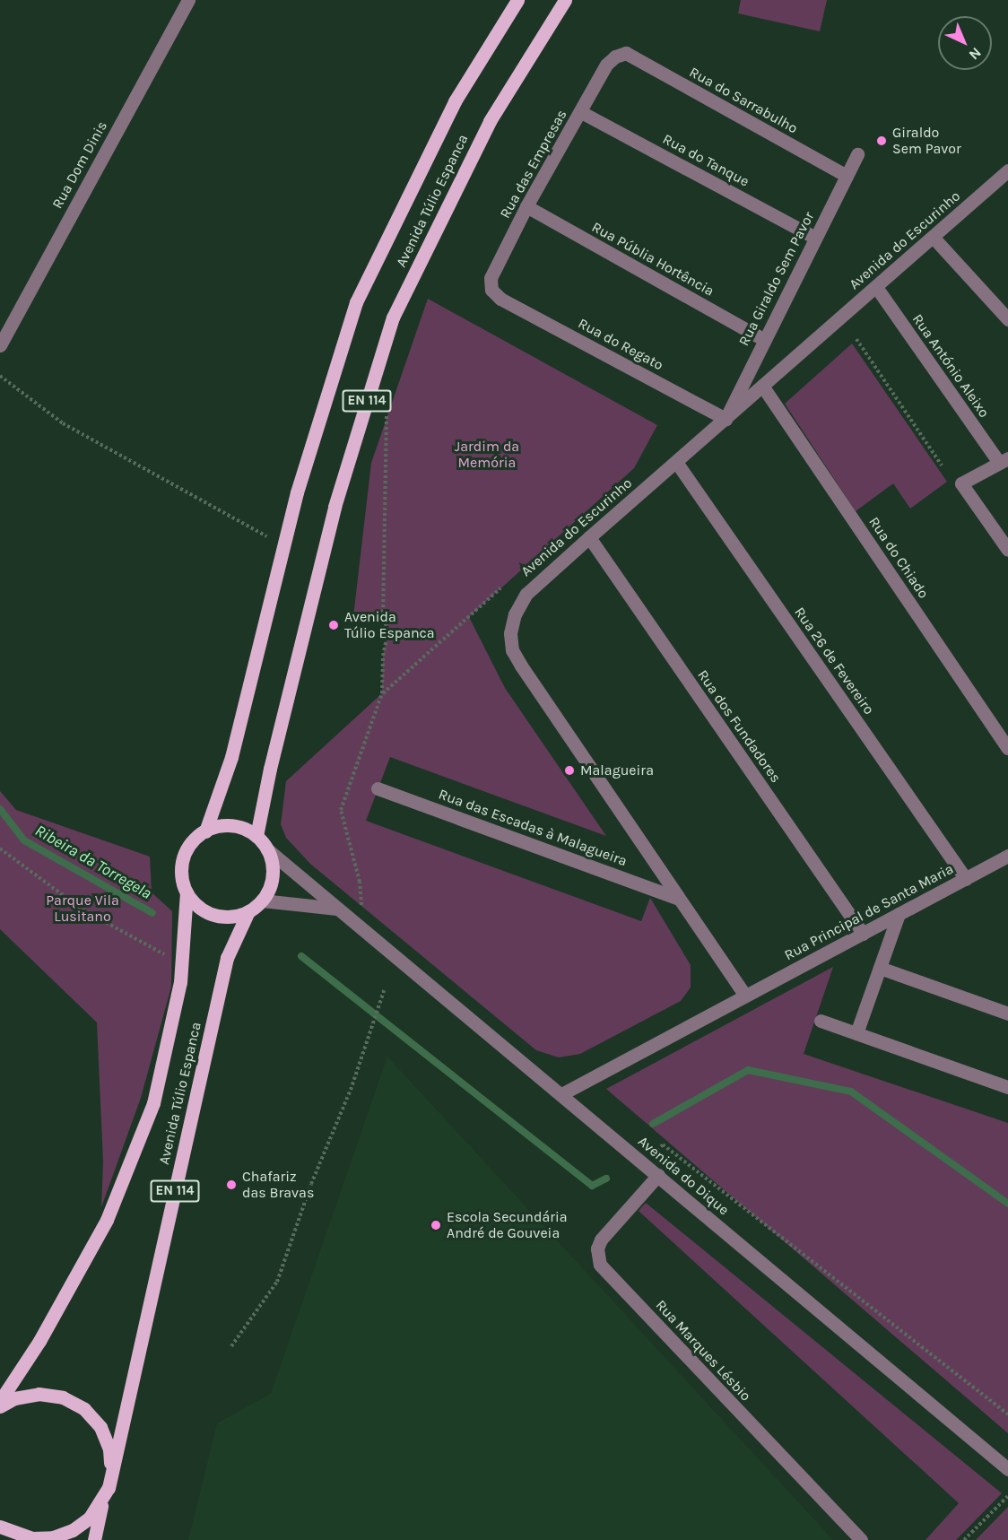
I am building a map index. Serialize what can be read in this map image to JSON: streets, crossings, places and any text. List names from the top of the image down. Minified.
{"streets":{"main road":["Avenida Túlio Espanca","EN 114"],"street":["Rua do Sarrabulho","Rua do Tanque","Rua das Empresas","Rua Dom Dinis","Avenida do Escurinho","Rua Públia Hortência","Rua Giraldo Sem Pavor","Rua do Regato","Rua António Aleixo","Rua do Chiado","Rua 26 de Fevereiro","Rua dos Fundadores","Rua das Escadas à Malagueira","Rua Principal de Santa Maria","Avenida do Dique","Rua Marques Lésbio"]},"crossings":[["Rua do Sarrabulho","Rua das Empresas"],["Rua do Sarrabulho","Rua Giraldo Sem Pavor"],["Rua do Tanque","Rua das Empresas"],["Rua do Tanque","Rua Giraldo Sem Pavor"],["Rua das Empresas","Rua Públia Hortência"],["Rua das Empresas","Rua do Regato"],["Avenida Túlio Espanca","Avenida do Dique"],["Avenida do Escurinho","Rua Giraldo Sem Pavor"],["Avenida do Escurinho","Rua do Regato"],["Avenida do Escurinho","Rua António Aleixo"],["Avenida do Escurinho","Rua do Chiado"],["Avenida do Escurinho","Rua 26 de Fevereiro"],["Avenida do Escurinho","Rua dos Fundadores"],["Avenida do Escurinho","Rua das Escadas à Malagueira"],["Avenida do Escurinho","Rua Principal de Santa Maria"],["Rua Públia Hortência","Rua Giraldo Sem Pavor"],["Rua Giraldo Sem Pavor","Rua do Regato"],["Rua 26 de Fevereiro","Rua Principal de Santa Maria"],["Rua dos Fundadores","Rua Principal de Santa Maria"],["Rua Principal de Santa Maria","Avenida do Dique"],["Avenida do Dique","Rua Marques Lésbio"]],"water":["Ribeira da Torregela"],"parks":["Jardim da Memória","Parque Vila Lusitano"],"places":["Giraldo Sem Pavor","Avenida Túlio Espanca","Malagueira","Chafariz das Bravas","Escola Secundária André de Gouveia"],"north":"bottom right"}
